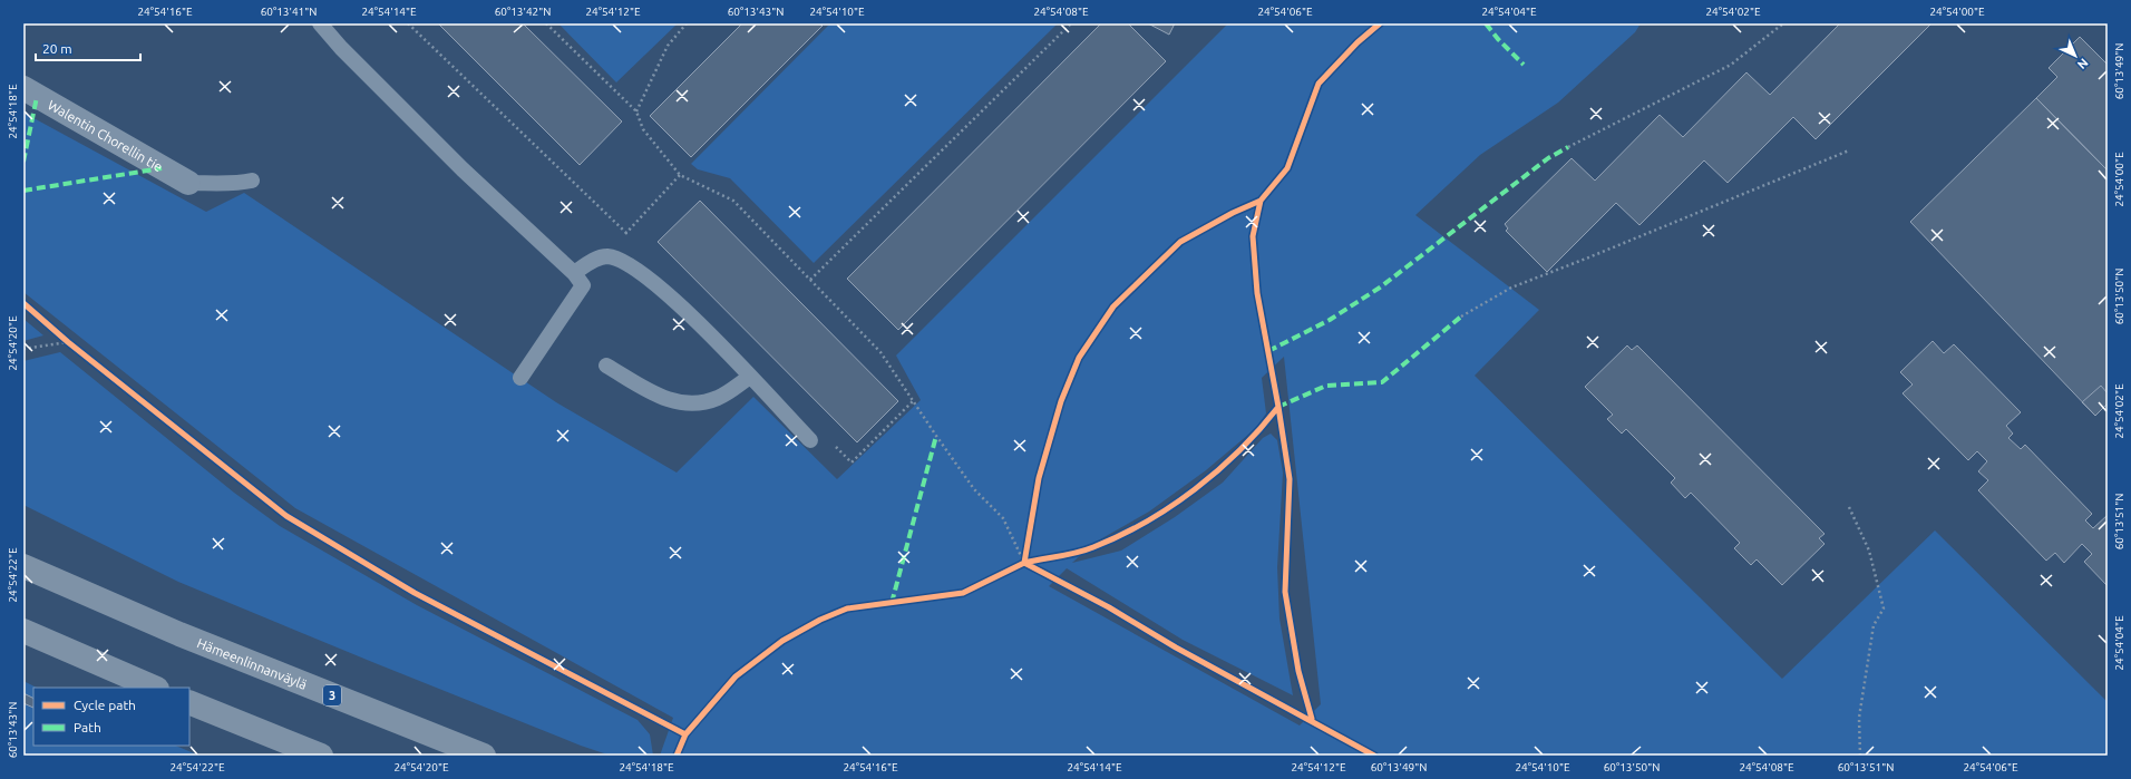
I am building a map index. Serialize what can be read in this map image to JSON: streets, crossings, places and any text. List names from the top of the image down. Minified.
{"streets":{"highway":["Hämeenlinnanväylä","3"],"street":["Walentin Chorellin tie"]},"legend":["Cycle path","Path"],"scale_bar":"20 m","north":"bottom right","coordinates":["24°54'16\"E","60°13'41\"N","24°54'14\"E","60°13'42\"N","24°54'12\"E","60°13'43\"N","24°54'10\"E","24°54'08\"E","24°54'06\"E","24°54'04\"E","24°54'02\"E","24°54'00\"E","60°13'49\"N","24°54'18\"E","60°13'50\"N","24°54'20\"E","60°13'51\"N","24°54'22\"E"]}
